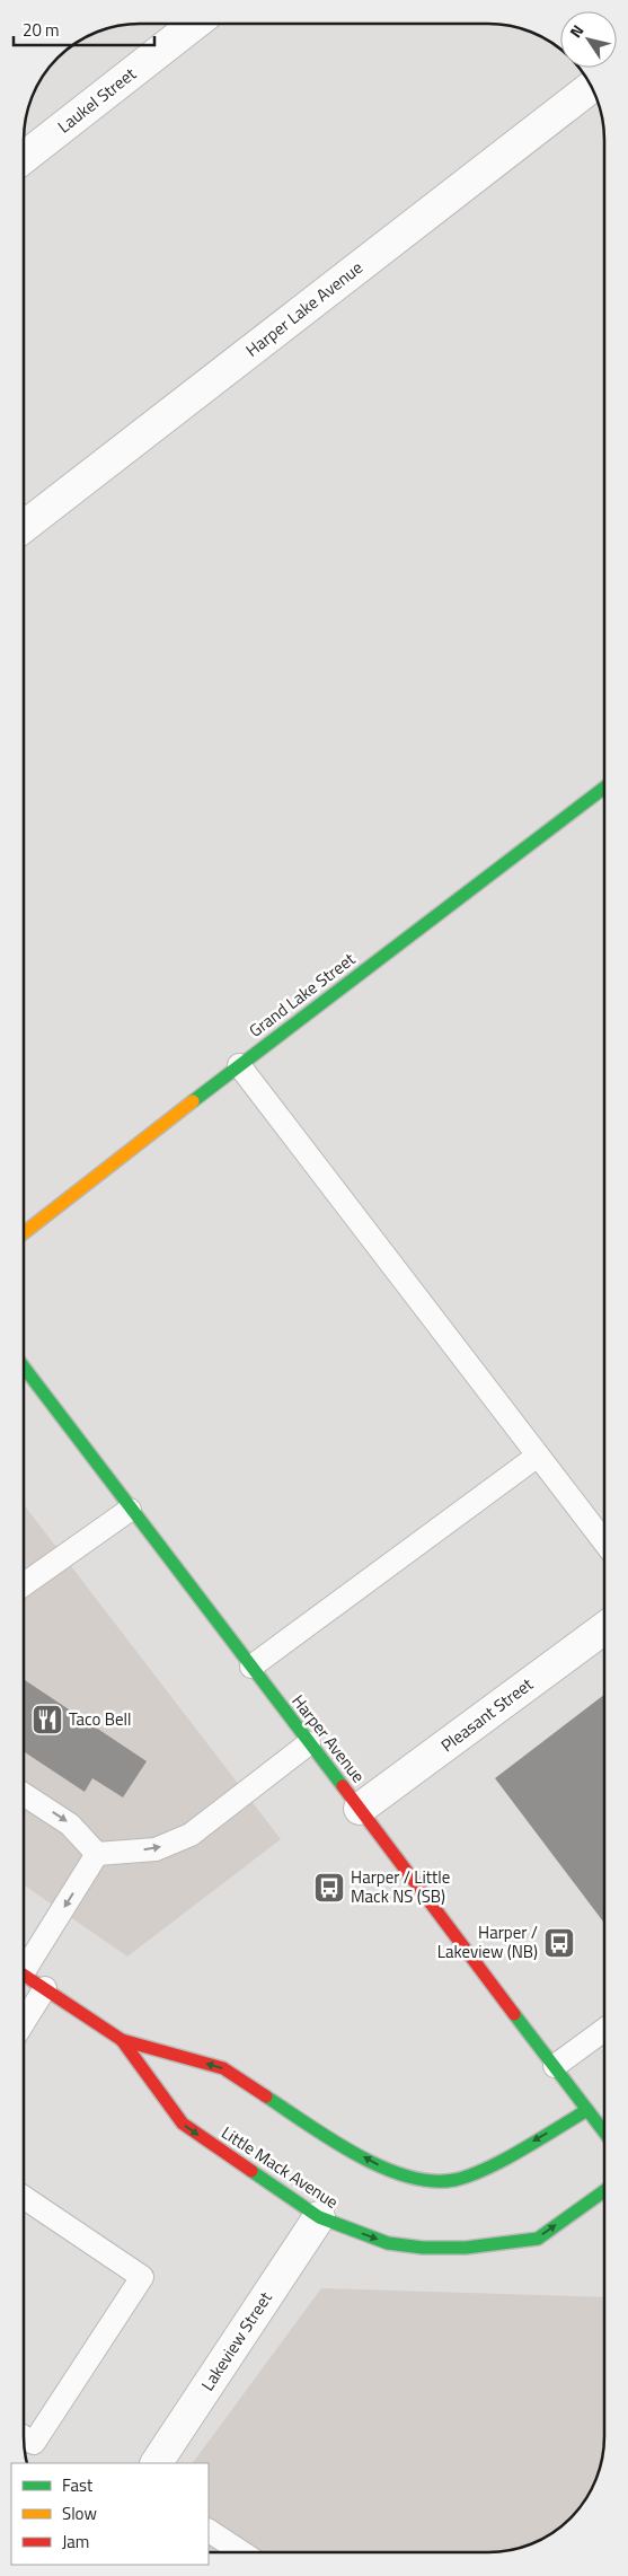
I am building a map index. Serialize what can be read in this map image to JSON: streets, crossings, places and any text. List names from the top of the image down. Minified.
{"streets":{"main road":["Grand Lake Street","Harper Avenue","Little Mack Avenue"],"street":["Laukel Street","Harper Lake Avenue","Pleasant Street","Lakeview Street"]},"crossings":[["Pleasant Street","Harper Avenue"],["Harper Avenue","Little Mack Avenue"],["Little Mack Avenue","Lakeview Street"]],"places":{"restaurant":["Taco Bell"],"bus stop":["Harper / Little Mack NS (SB)","Harper / Lakeview (NB)"]},"legend":["Fast","Slow","Jam"],"scale_bar":"20 m","north":"top left"}
